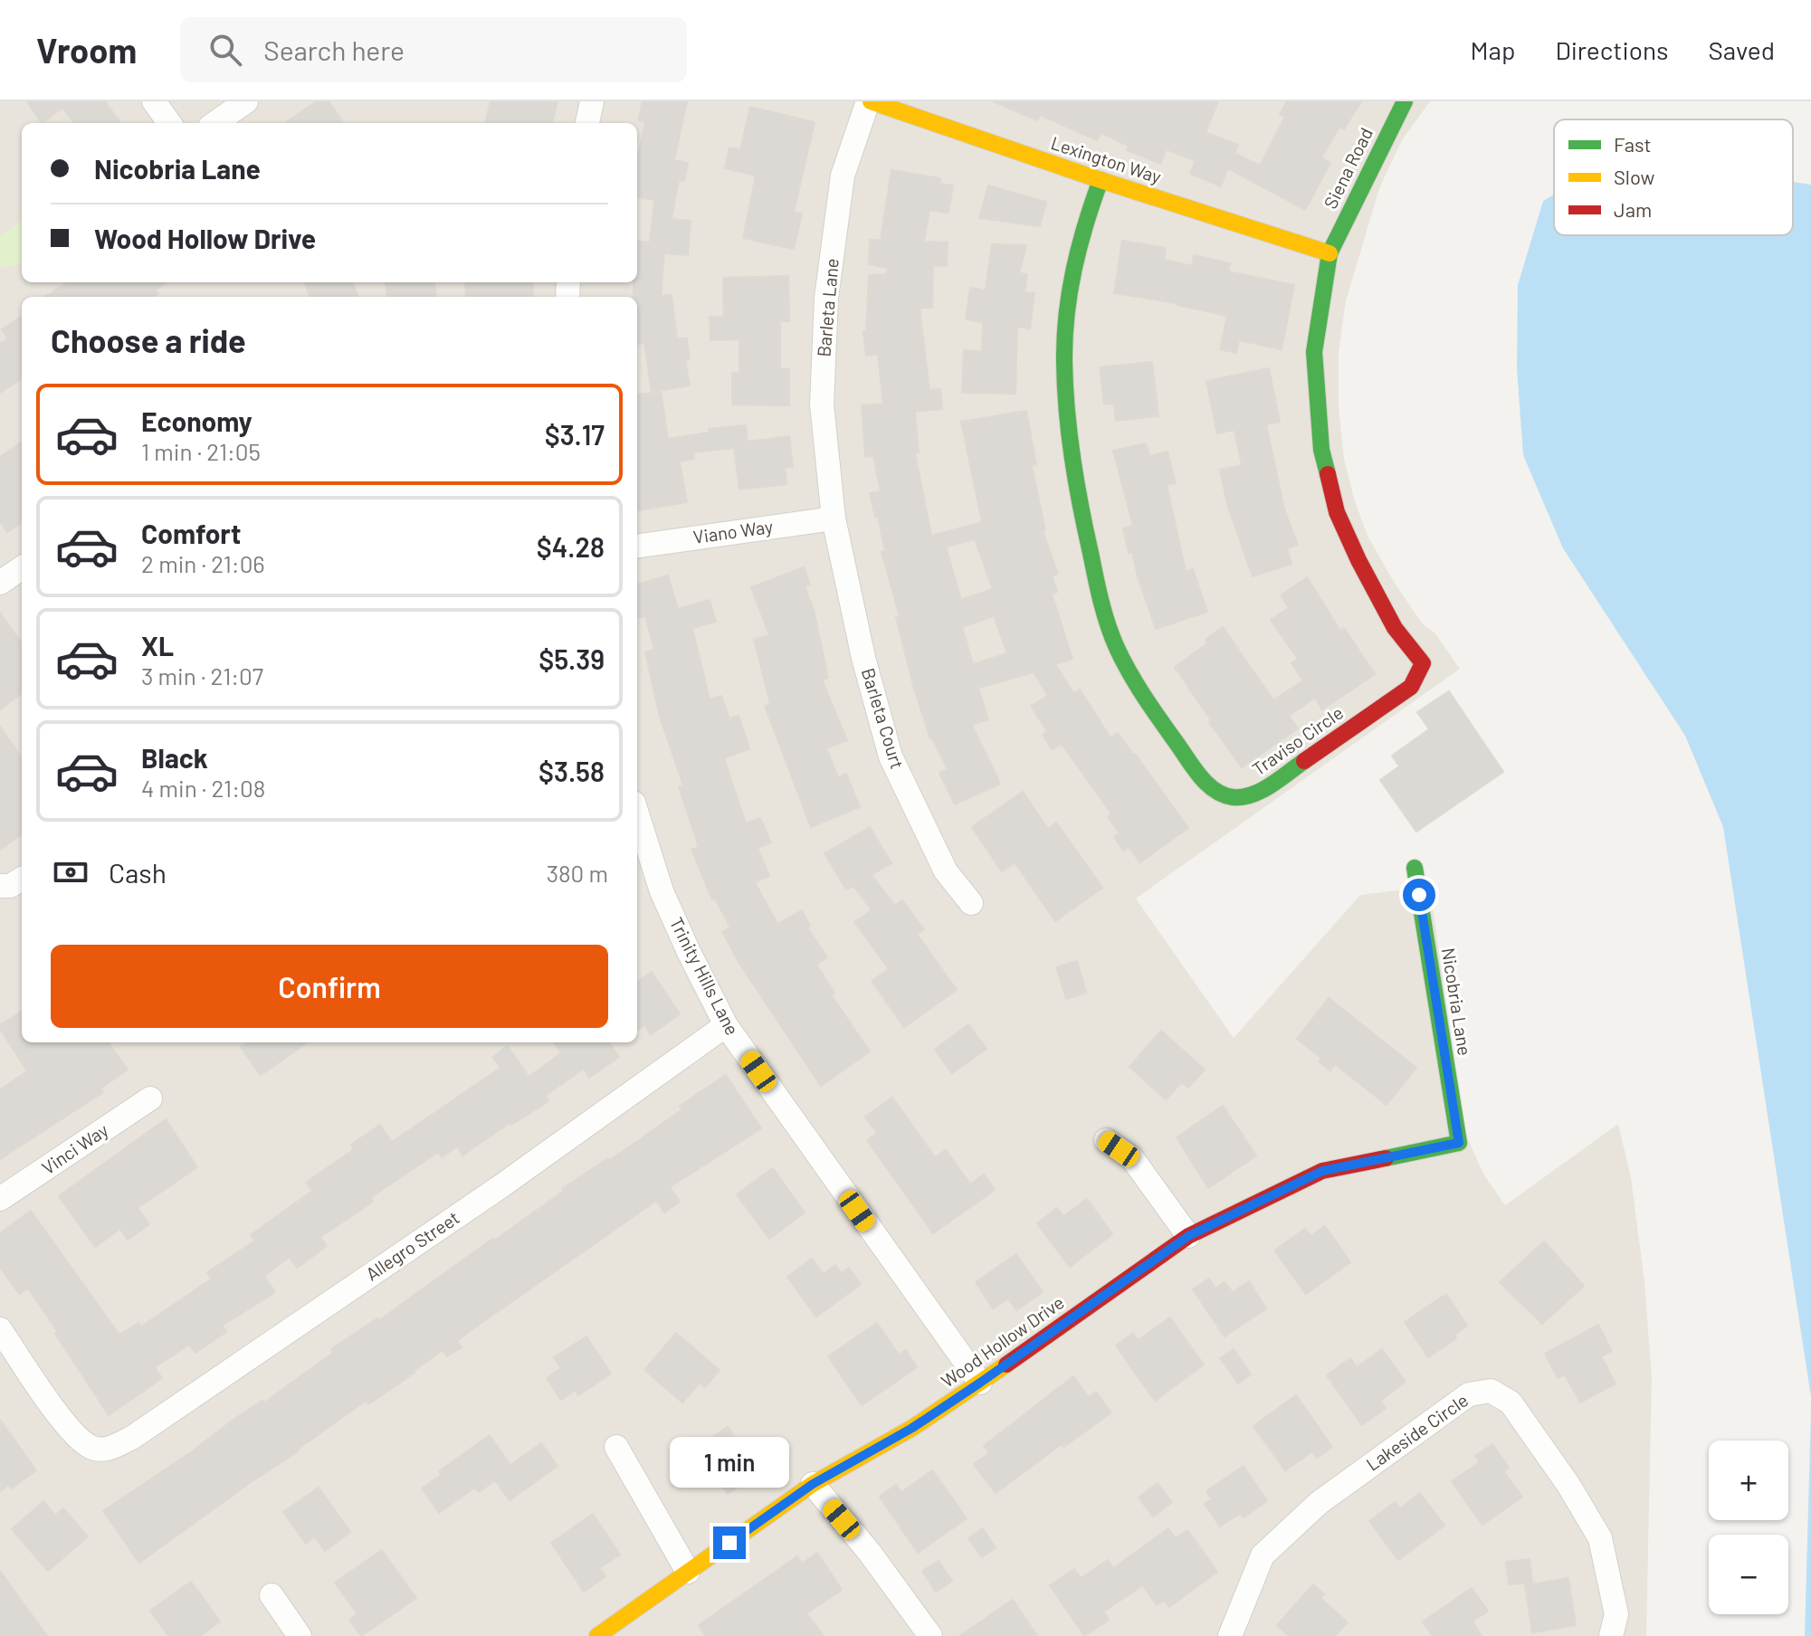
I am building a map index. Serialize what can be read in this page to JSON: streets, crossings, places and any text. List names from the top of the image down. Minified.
{"streets":{"street":["Lexington Way","Siena Road","Barleta Lane","Viano Way","Barleta Court","Traviso Circle","Trinity Hills Lane","Nicobria Lane","Vinci Way","Allegro Street","Wood Hollow Drive","Lakeside Circle"]},"crossings":[["Lexington Way","Siena Road"],["Lexington Way","Barleta Lane"],["Lexington Way","Traviso Circle"],["Siena Road","Traviso Circle"],["Barleta Lane","Viano Way"],["Barleta Lane","Barleta Court"],["Viano Way","Barleta Court"],["Trinity Hills Lane","Allegro Street"],["Trinity Hills Lane","Wood Hollow Drive"],["Nicobria Lane","Wood Hollow Drive"]],"legend":["Fast","Slow","Jam"],"page":{"header":"Vroom","search":"Search here","nav":["Map","Directions","Saved"],"banner":["Nicobria Lane","Wood Hollow Drive"],"heading":"Choose a ride","list":[{"name":"Economy","note":"1 min · 21:05","value":"$3.17"},{"name":"Comfort","note":"2 min · 21:06","value":"$4.28"},{"name":"XL","note":"3 min · 21:07","value":"$5.39"},{"name":"Black","note":"4 min · 21:08","value":"$3.58"}],"pay":["Cash","380 m"],"buttons":"Confirm","bubble":"1 min","map_buttons":["+","−"]}}
